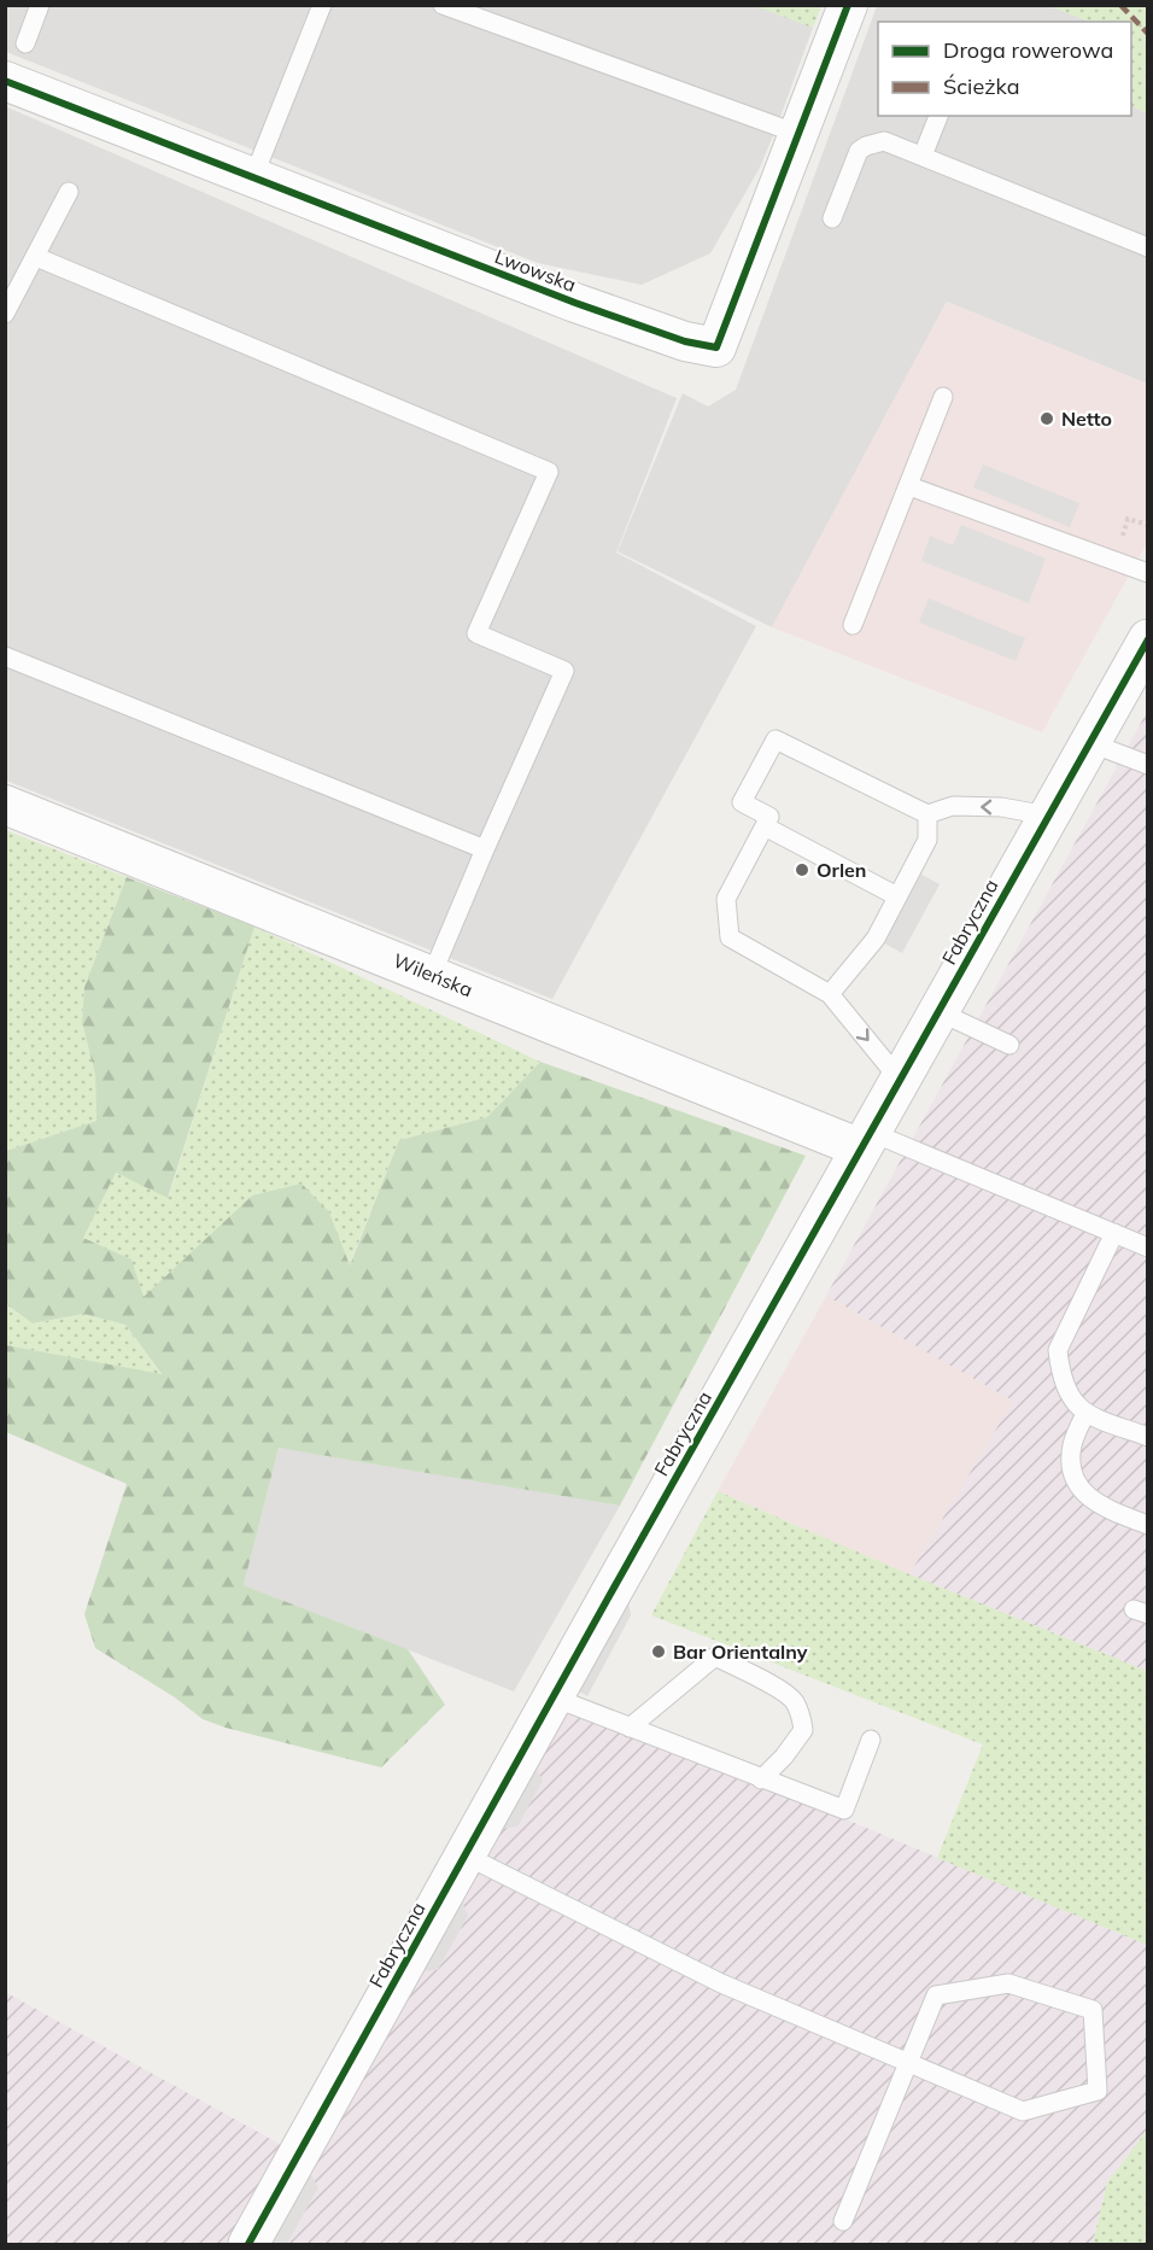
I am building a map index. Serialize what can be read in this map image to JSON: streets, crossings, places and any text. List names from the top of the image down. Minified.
{"streets":{"street":["Lwowska","Fabryczna","Wileńska"]},"crossings":[["Fabryczna","Wileńska"]],"places":["Netto","Orlen","Bar Orientalny"],"legend":["Droga rowerowa","Ścieżka"]}
